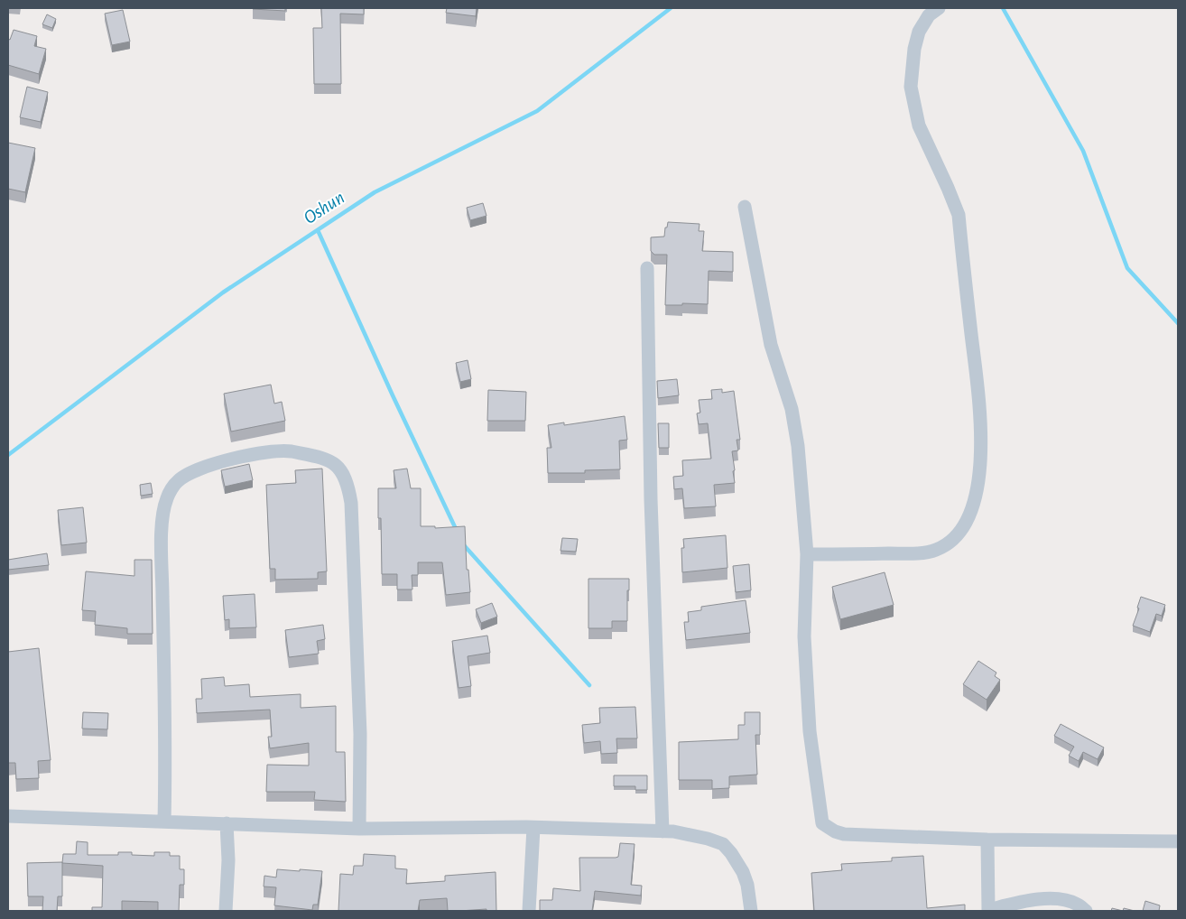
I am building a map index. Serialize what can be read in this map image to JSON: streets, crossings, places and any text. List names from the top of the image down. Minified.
{"water":["Oshun"]}
